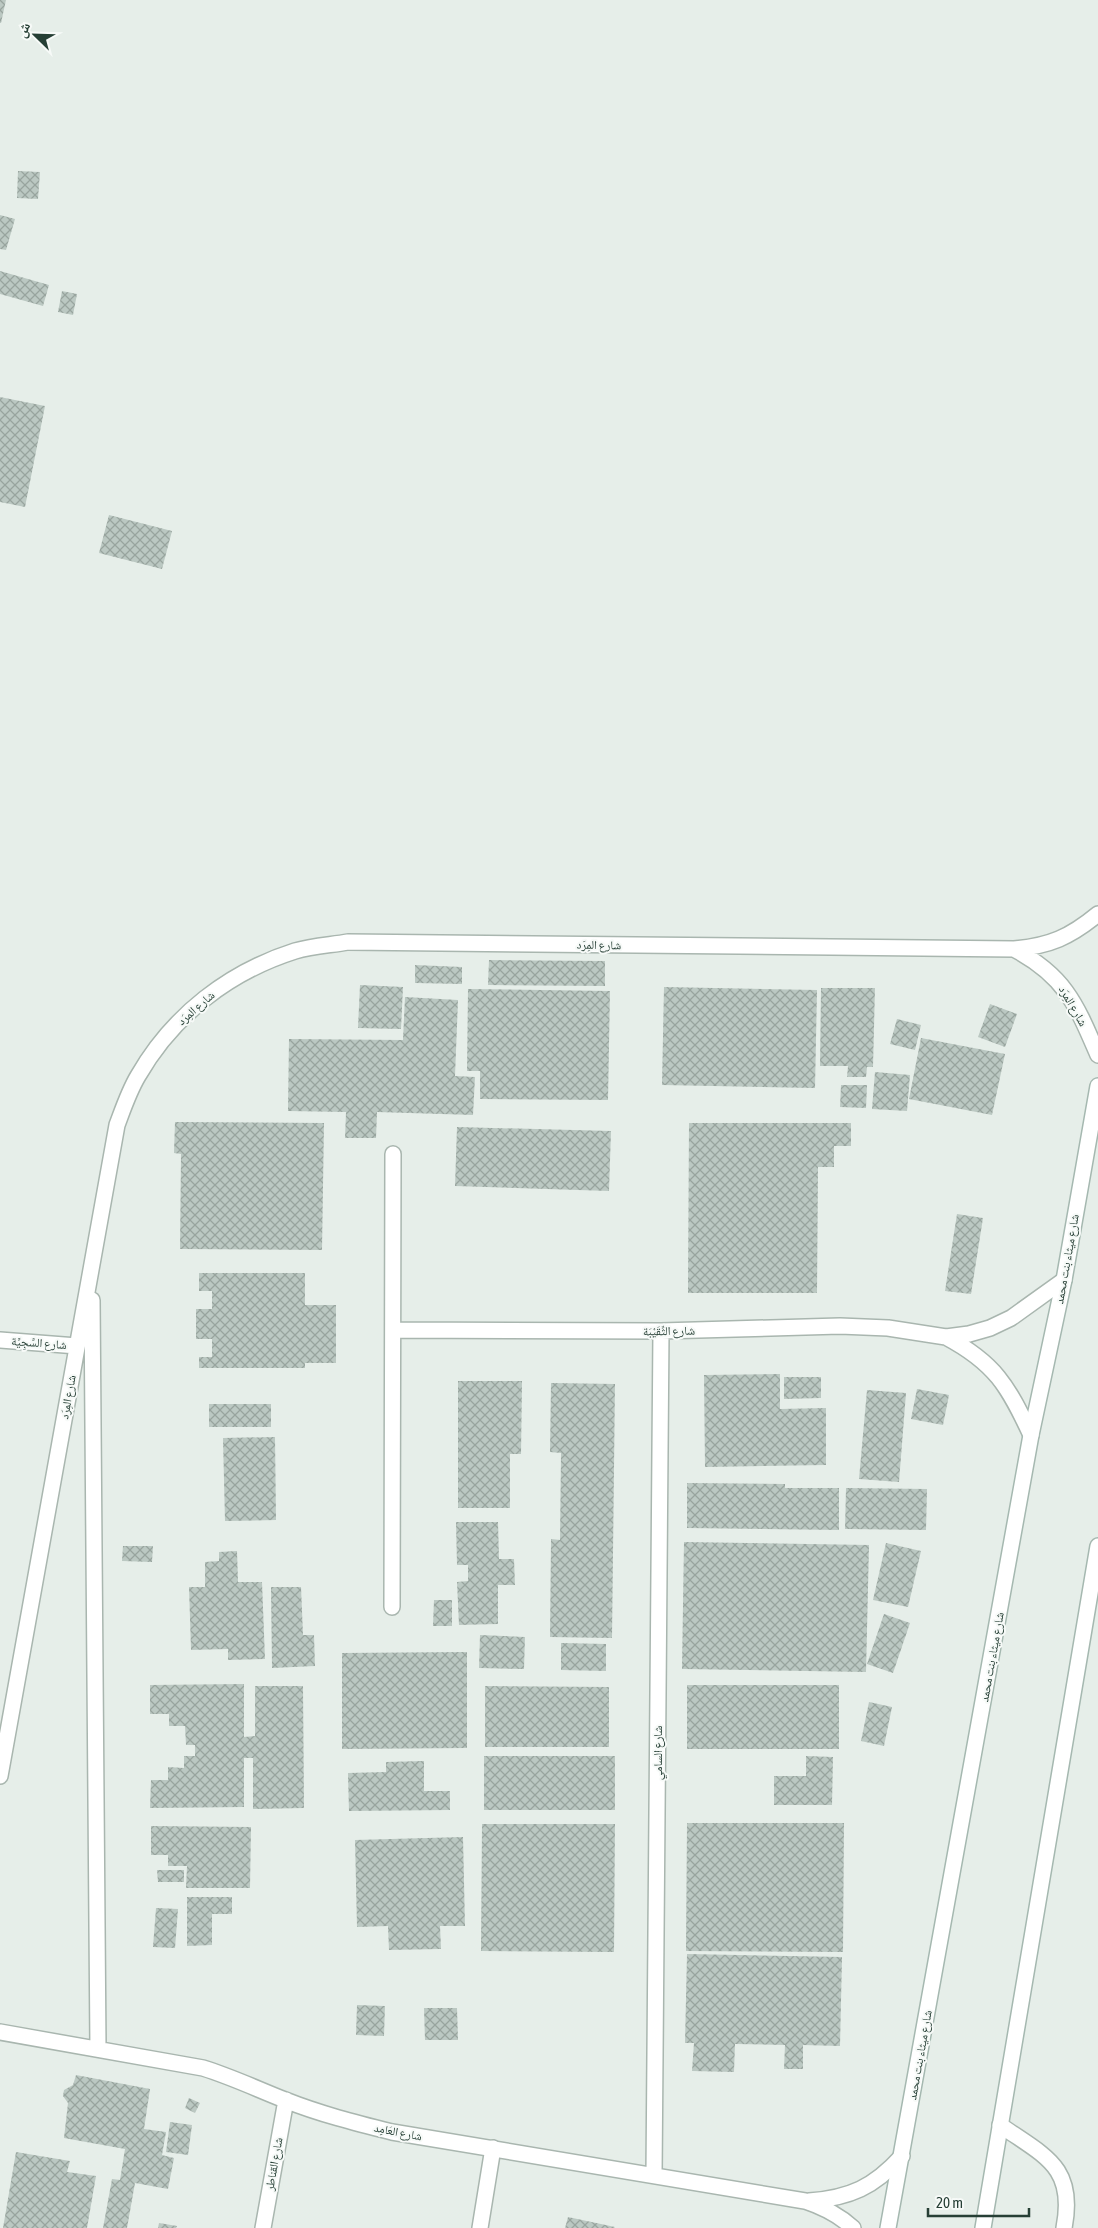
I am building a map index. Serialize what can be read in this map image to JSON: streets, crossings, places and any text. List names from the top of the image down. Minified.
{"streets":{"street":["شارع المِرَد","شارع ميثاء بنت محمد","شارع الثِّقَيْبَة","شارع السَّجِيَّة","شارع السامي","شارع العَامِد","شارع القناطر"]},"crossings":[["شارع المِرَد","شارع السَّجِيَّة"],["شارع ميثاء بنت محمد","شارع الثِّقَيْبَة"],["شارع ميثاء بنت محمد","شارع العَامِد"],["شارع الثِّقَيْبَة","شارع السامي"],["شارع السامي","شارع العَامِد"],["شارع العَامِد","شارع القناطر"]],"scale_bar":"20 m","north":"top left"}
